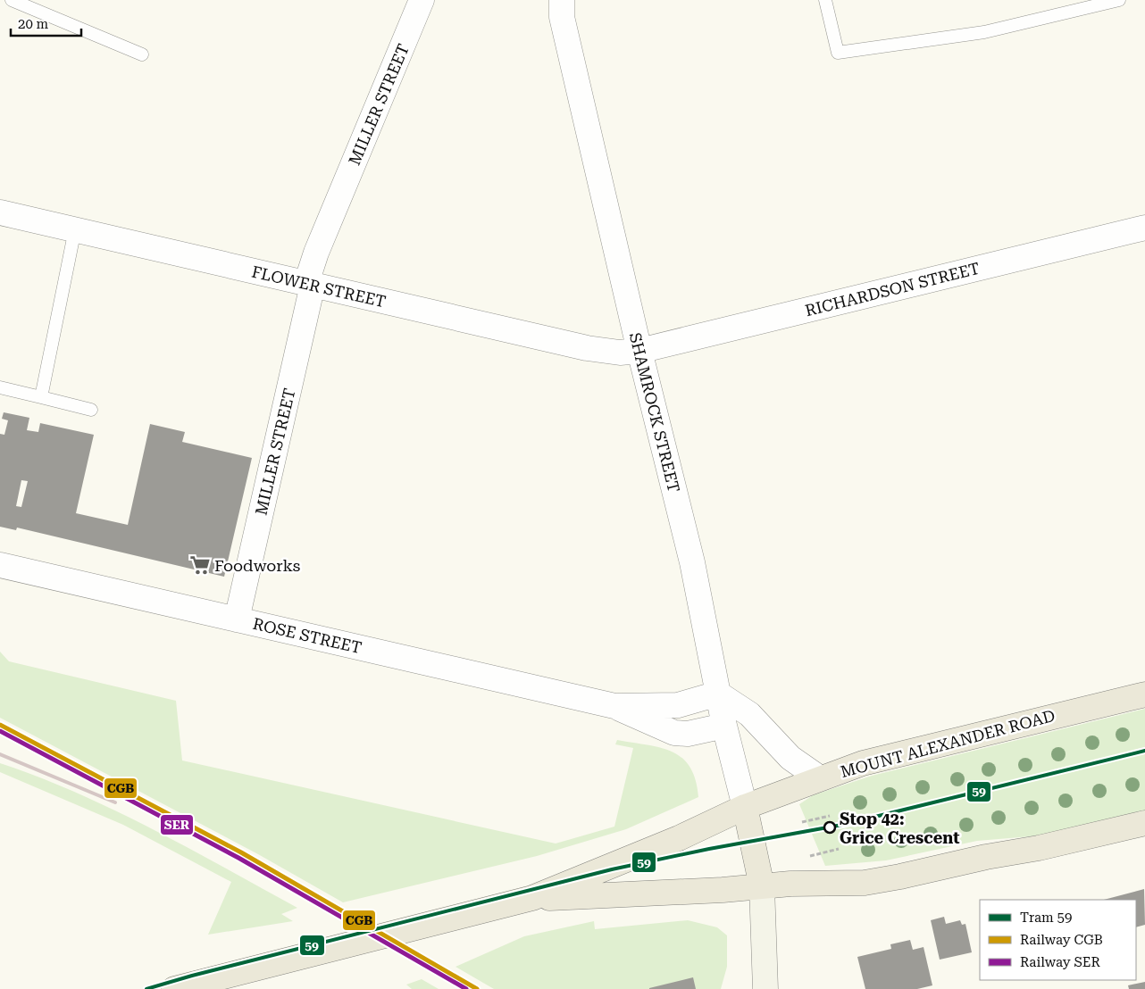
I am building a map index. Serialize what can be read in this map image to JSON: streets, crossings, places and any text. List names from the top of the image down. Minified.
{"streets":{"main road":["MOUNT ALEXANDER ROAD"],"street":["MILLER STREET","FLOWER STREET","RICHARDSON STREET","SHAMROCK STREET","ROSE STREET"]},"crossings":[["MILLER STREET","FLOWER STREET"],["MILLER STREET","ROSE STREET"],["FLOWER STREET","RICHARDSON STREET"],["FLOWER STREET","SHAMROCK STREET"],["RICHARDSON STREET","SHAMROCK STREET"],["SHAMROCK STREET","ROSE STREET"],["SHAMROCK STREET","MOUNT ALEXANDER ROAD"]],"places":{"supermarket":["Foodworks"],"other":["Stop 42: Grice Crescent"]},"lines":["rail line CGB","rail line SER","tram line 59"],"legend":["Tram 59","Railway CGB","Railway SER"],"scale_bar":"20 m"}
